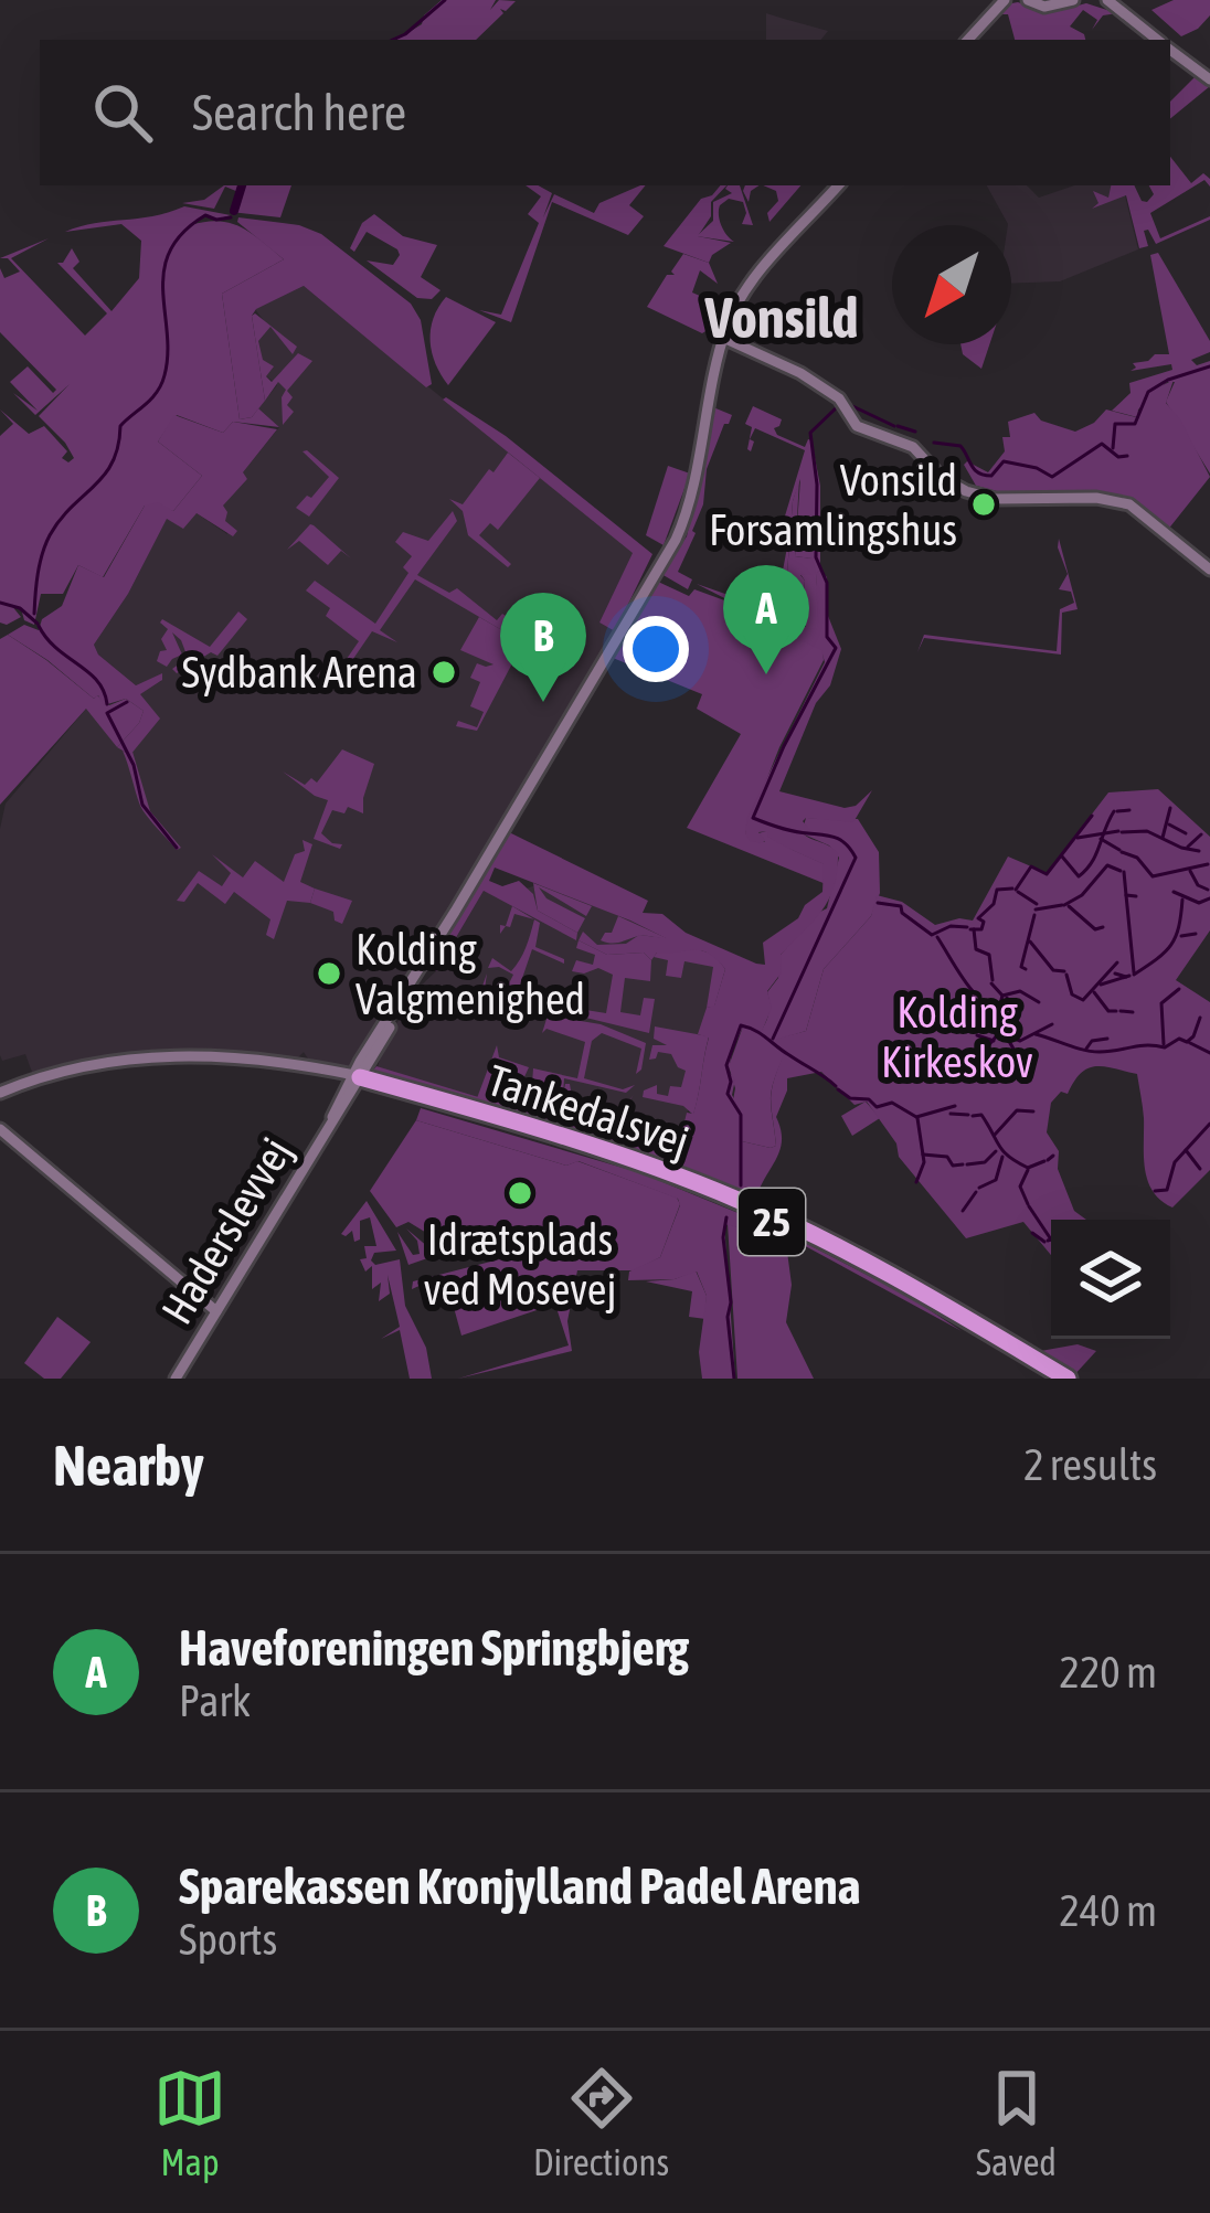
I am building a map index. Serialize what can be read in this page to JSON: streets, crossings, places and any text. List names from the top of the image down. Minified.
{"streets":{"highway":["Tankedalsvej","25"],"main road":["Haderslevvej"]},"crossings":[["Tankedalsvej","Haderslevvej"]],"districts":["Vonsild"],"parks":["Kolding Kirkeskov"],"places":["Vonsild Forsamlingshus","Sydbank Arena","Kolding Valgmenighed","Idrætsplads ved Mosevej"],"north":"bottom left","page":{"search":"Search here","pins":["A","B"],"heading":["Nearby","2 results"],"list":[{"mark":"A","name":"Haveforeningen Springbjerg","note":"Park","value":"220 m"},{"mark":"B","name":"Sparekassen Kronjylland Padel Arena","note":"Sports","value":"240 m"}],"nav":["Map","Directions","Saved"]}}
